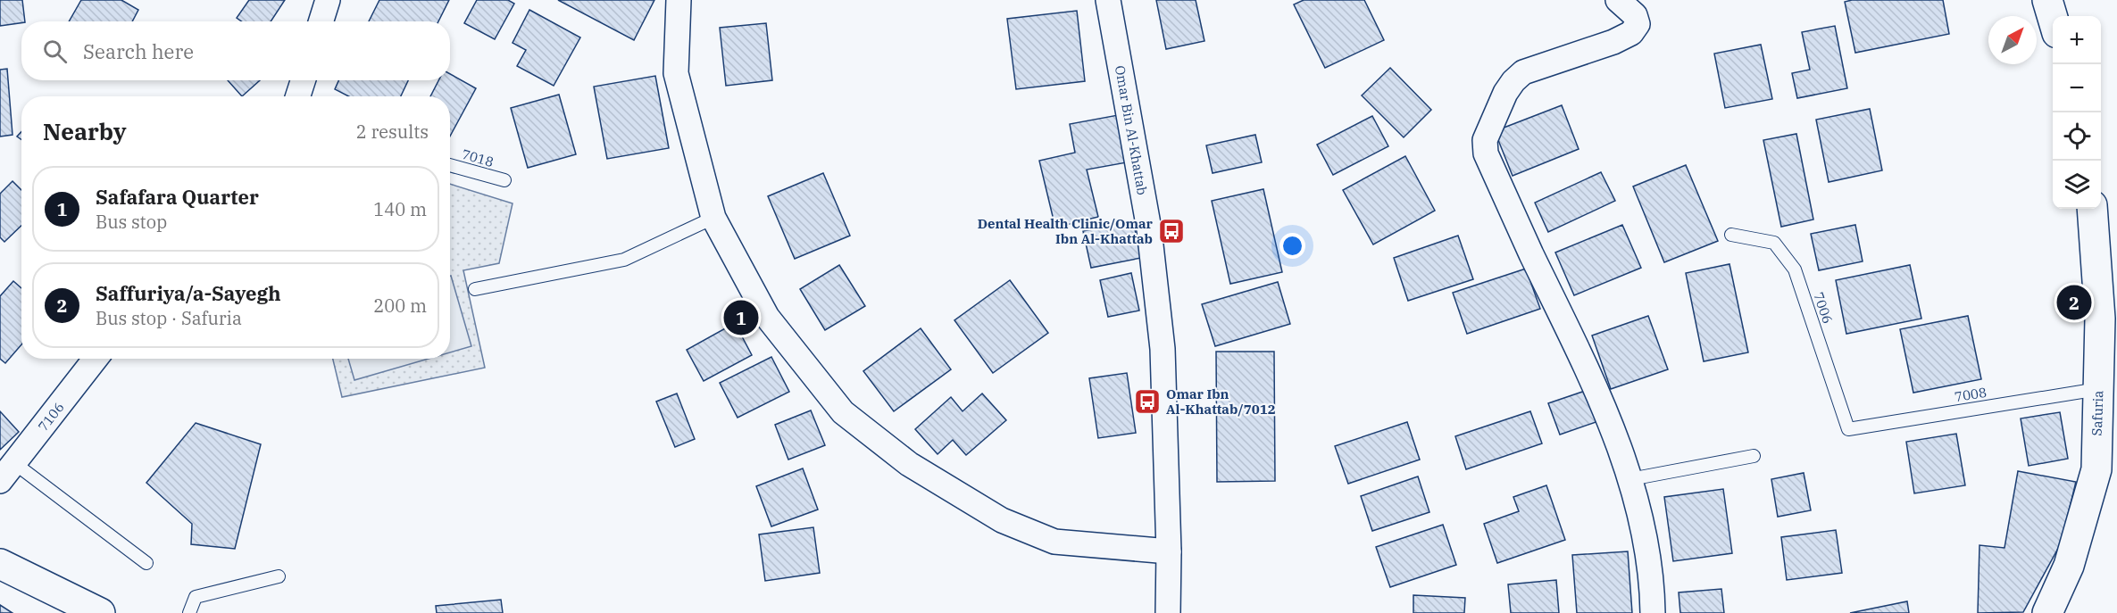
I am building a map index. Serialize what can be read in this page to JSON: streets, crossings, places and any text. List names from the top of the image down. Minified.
{"streets":{"main road":["Safuria"],"street":["Omar Bin Al-Khattab","7106"],"lane":["7018","7006","7008"]},"crossings":[["7006","7008"],["7008","Safuria"]],"places":{"bus stop":["Dental Health Clinic/Omar Ibn Al-Khattab","Omar Ibn Al-Khattab/7012"]},"north":"top right","page":{"map_buttons":["+","−"],"search":"Search here","heading":["Nearby","2 results"],"list":[{"mark":"1","name":"Safafara Quarter","note":"Bus stop","value":"140 m"},{"mark":"2","name":"Saffuriya/a-Sayegh","note":"Bus stop · Safuria","value":"200 m"}],"pins":["2","1"]}}
